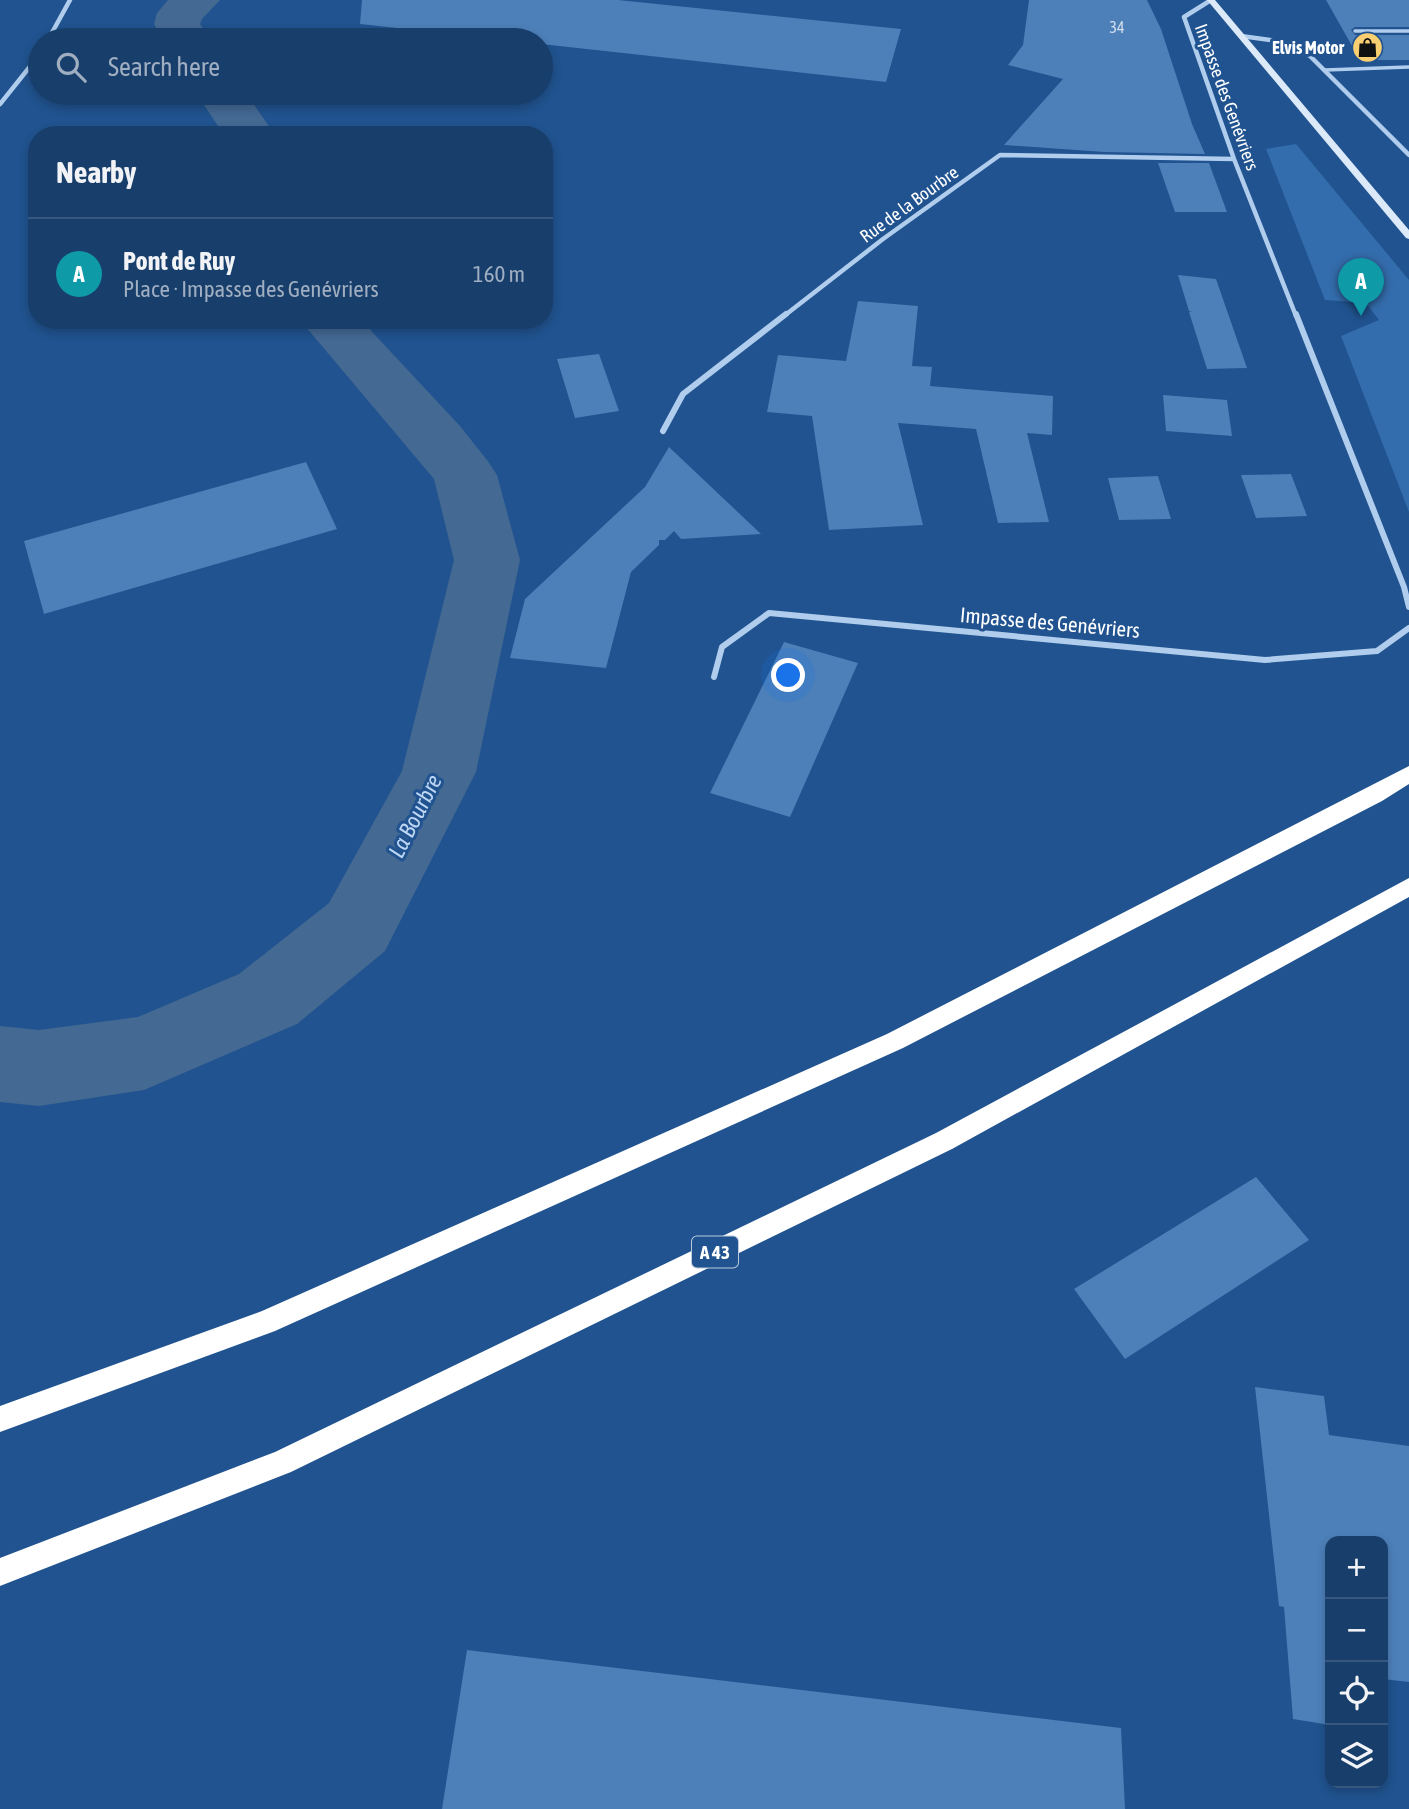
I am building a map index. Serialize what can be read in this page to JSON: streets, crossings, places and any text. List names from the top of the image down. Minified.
{"streets":{"highway":["A 43"],"street":["Impasse des Genévriers","Rue de la Bourbre"]},"crossings":[["Impasse des Genévriers","Rue de la Bourbre"]],"water":["La Bourbre"],"places":{"shop":["Elvis Motor"]},"house_numbers":["34"],"page":{"search":"Search here","heading":"Nearby","list":[{"mark":"A","name":"Pont de Ruy","note":"Place · Impasse des Genévriers","value":"160 m"}],"pins":"A","map_buttons":["+","−"]}}
